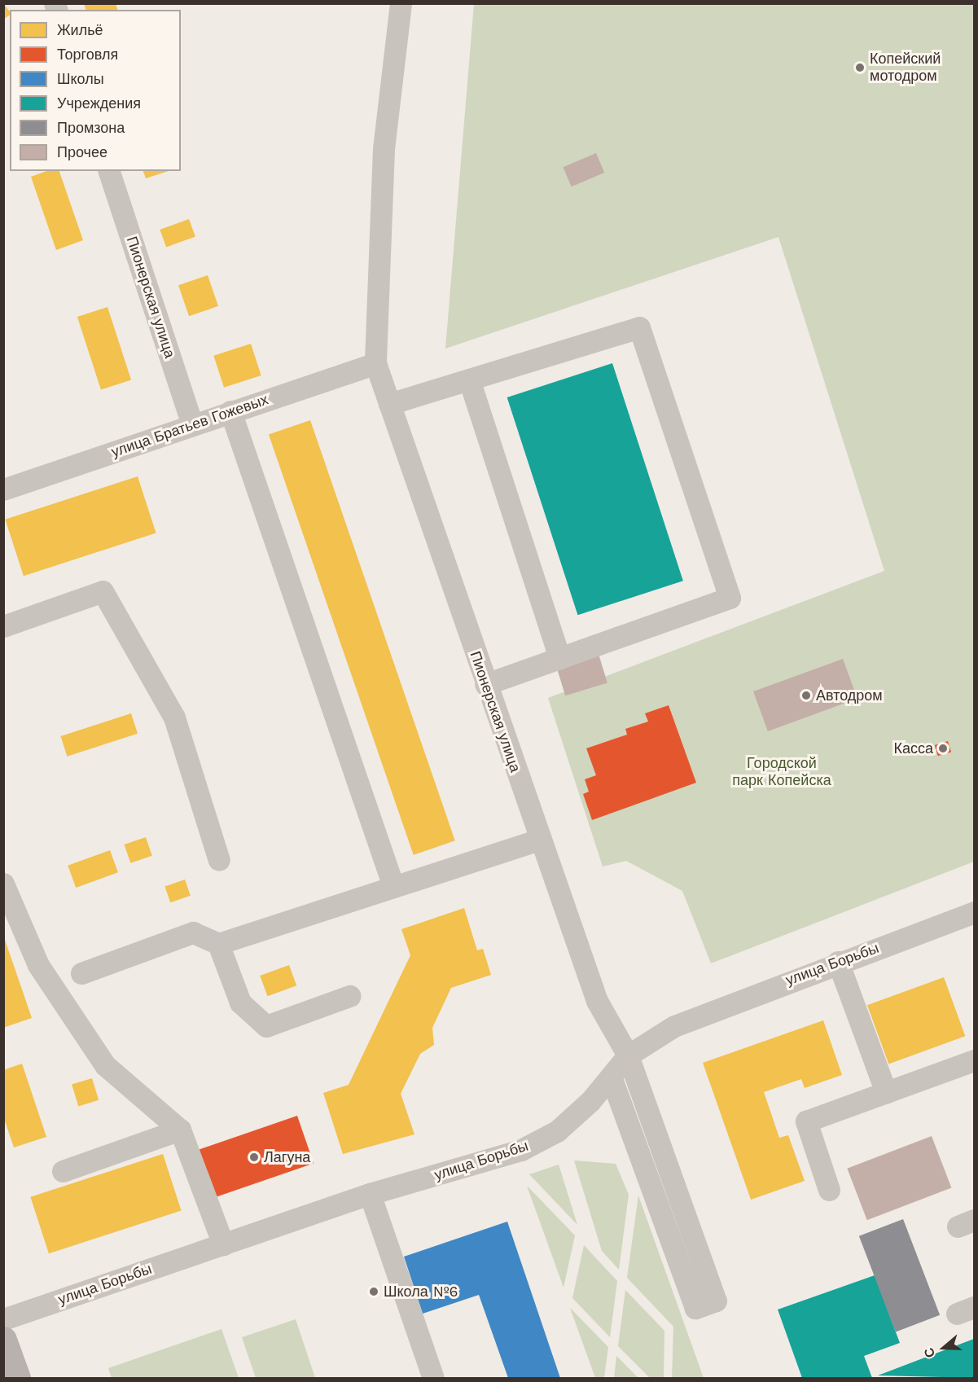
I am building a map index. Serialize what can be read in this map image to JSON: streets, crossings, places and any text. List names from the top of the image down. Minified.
{"streets":{"street":["Пионерская улица","улица Братьев Гожевых","улица Борьбы"]},"crossings":[["Пионерская улица","улица Братьев Гожевых"],["Пионерская улица","улица Борьбы"]],"parks":["Городской парк Копейска"],"places":["Копейский мотодром","Автодром","Касса","Лагуна","Школа №6"],"legend":["Жильё","Торговля","Школы","Учреждения","Промзона","Прочее"],"north":"left"}
